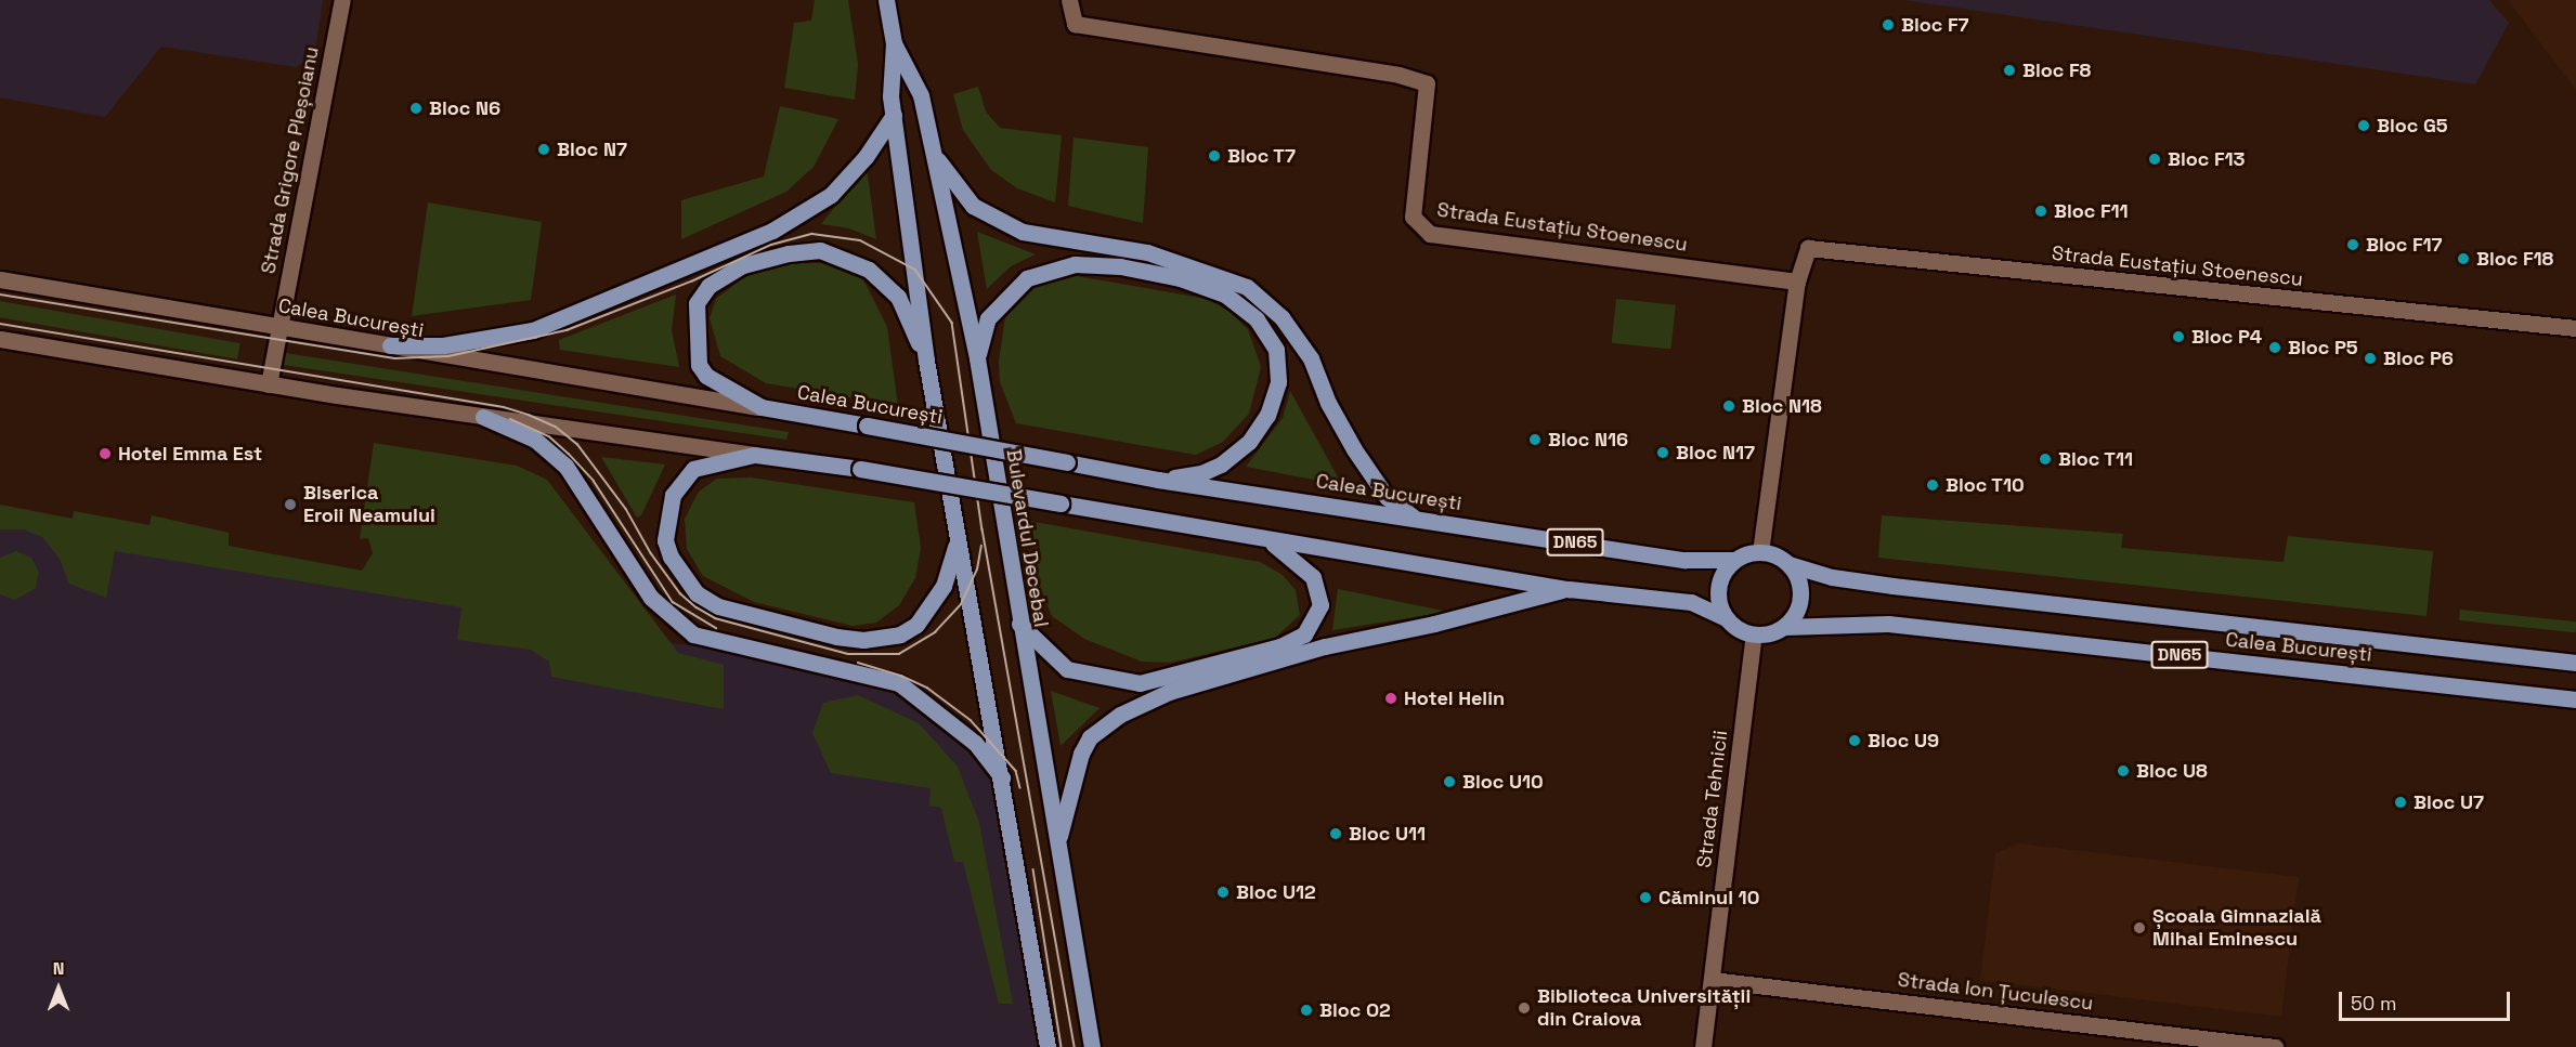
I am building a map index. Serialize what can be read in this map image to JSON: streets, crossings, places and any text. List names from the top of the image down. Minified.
{"streets":{"main road":["Calea București","Bulevardul Decebal","DN65"],"street":["Strada Grigore Pleșoianu","Strada Eustațiu Stoenescu","Strada Tehnicii","Strada Ion Țuculescu"]},"crossings":[["Strada Grigore Pleșoianu","Calea București"],["Strada Eustațiu Stoenescu","Calea București"],["Strada Eustațiu Stoenescu","DN65"],["Strada Eustațiu Stoenescu","Strada Tehnicii"],["Calea București","DN65"],["Calea București","Strada Tehnicii"],["DN65","Strada Tehnicii"],["Strada Tehnicii","Strada Ion Țuculescu"]],"places":["Bloc F7","Bloc F8","Bloc N6","Bloc G5","Bloc N7","Bloc T7","Bloc F13","Bloc F11","Bloc F17","Bloc F18","Bloc P4","Bloc P5","Bloc P6","Bloc N18","Bloc N16","Bloc N17","Hotel Emma Est","Bloc T11","Bloc T10","Biserica Eroii Neamului","Hotel Helin","Bloc U9","Bloc U8","Bloc U10","Bloc U7","Bloc U11","Bloc U12","Căminul 10","Școala Gimnazială Mihai Eminescu","Biblioteca Universității din Craiova","Bloc O2"],"scale_bar":"50 m","north":"top"}
